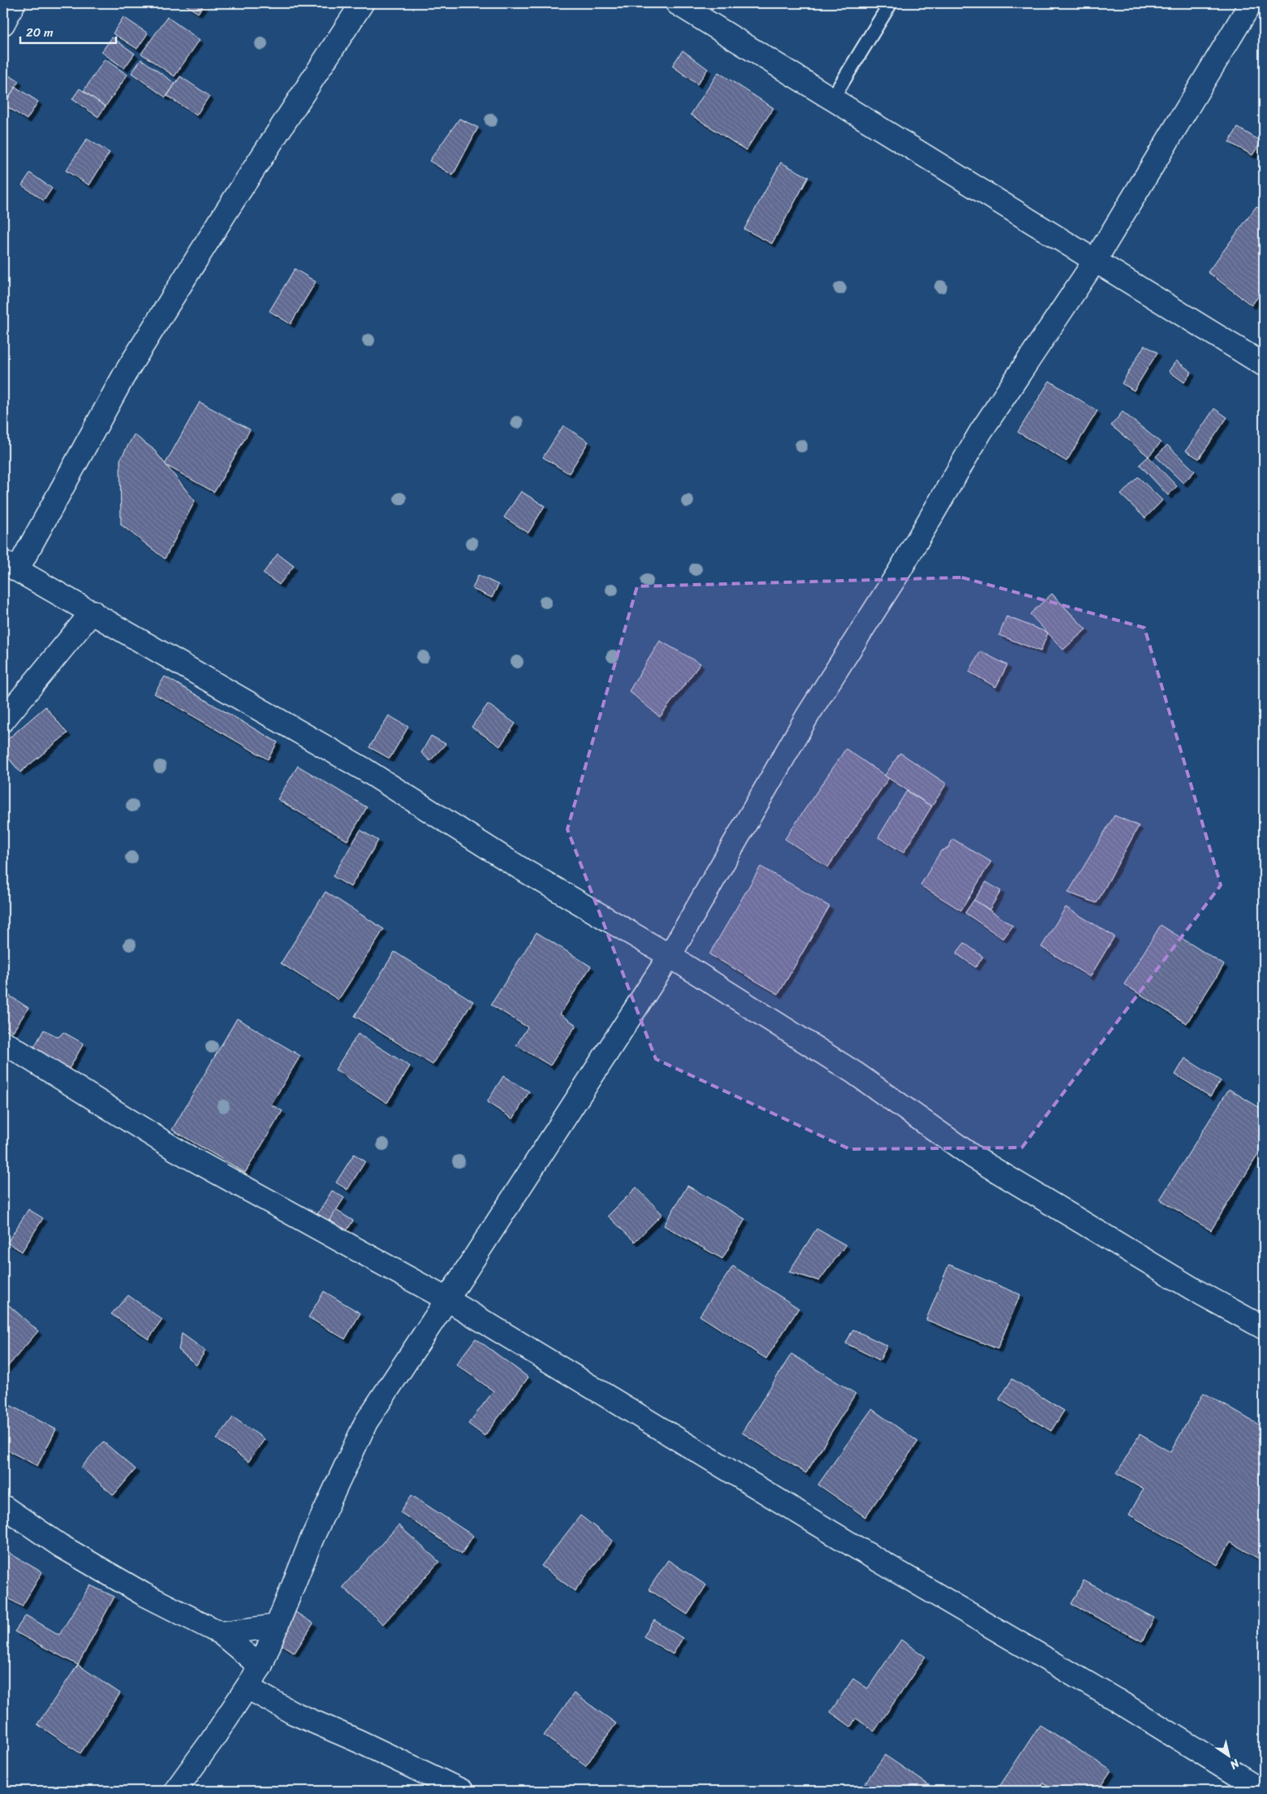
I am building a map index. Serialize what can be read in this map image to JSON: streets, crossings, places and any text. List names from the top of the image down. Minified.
{"scale_bar":"20 m","north":"bottom right"}
